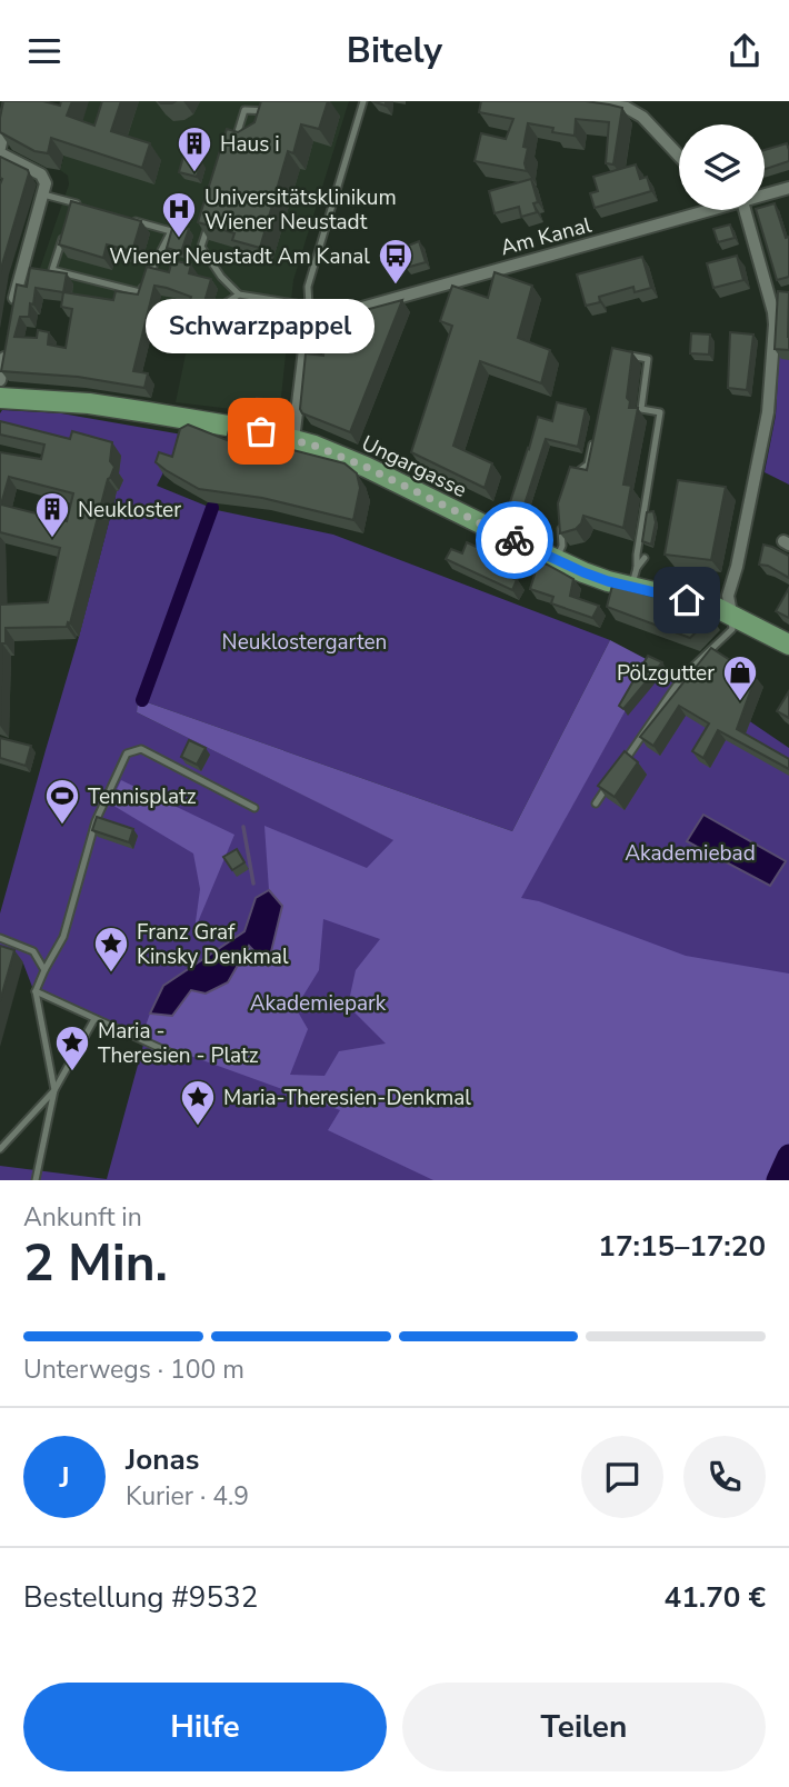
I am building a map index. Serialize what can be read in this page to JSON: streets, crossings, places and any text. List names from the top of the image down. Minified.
{"streets":{"main road":["Ungargasse"],"street":["Am Kanal"]},"parks":["Neuklostergarten","Akademiebad","Akademiepark"],"places":{"building":["Haus i","Neukloster"],"hospital":["Universitätsklinikum Wiener Neustadt"],"bus stop":["Wiener Neustadt Am Kanal"],"other":["Schwarzpappel"],"shop":["Pölzgutter"],"sports":["Tennisplatz"],"place":["Franz Graf Kinsky Denkmal","Maria - Theresien - Platz","Maria-Theresien-Denkmal"]},"page":{"header":"Bitely","bubble":"Schwarzpappel","heading":["2 Min.","Ankunft in","17:15–17:20"],"panel":["Jonas","Kurier · 4.9","Bestellung #9532","41.70 €"],"bar":"Unterwegs · 100 m","round":"J","buttons":["Hilfe","Teilen"]}}
